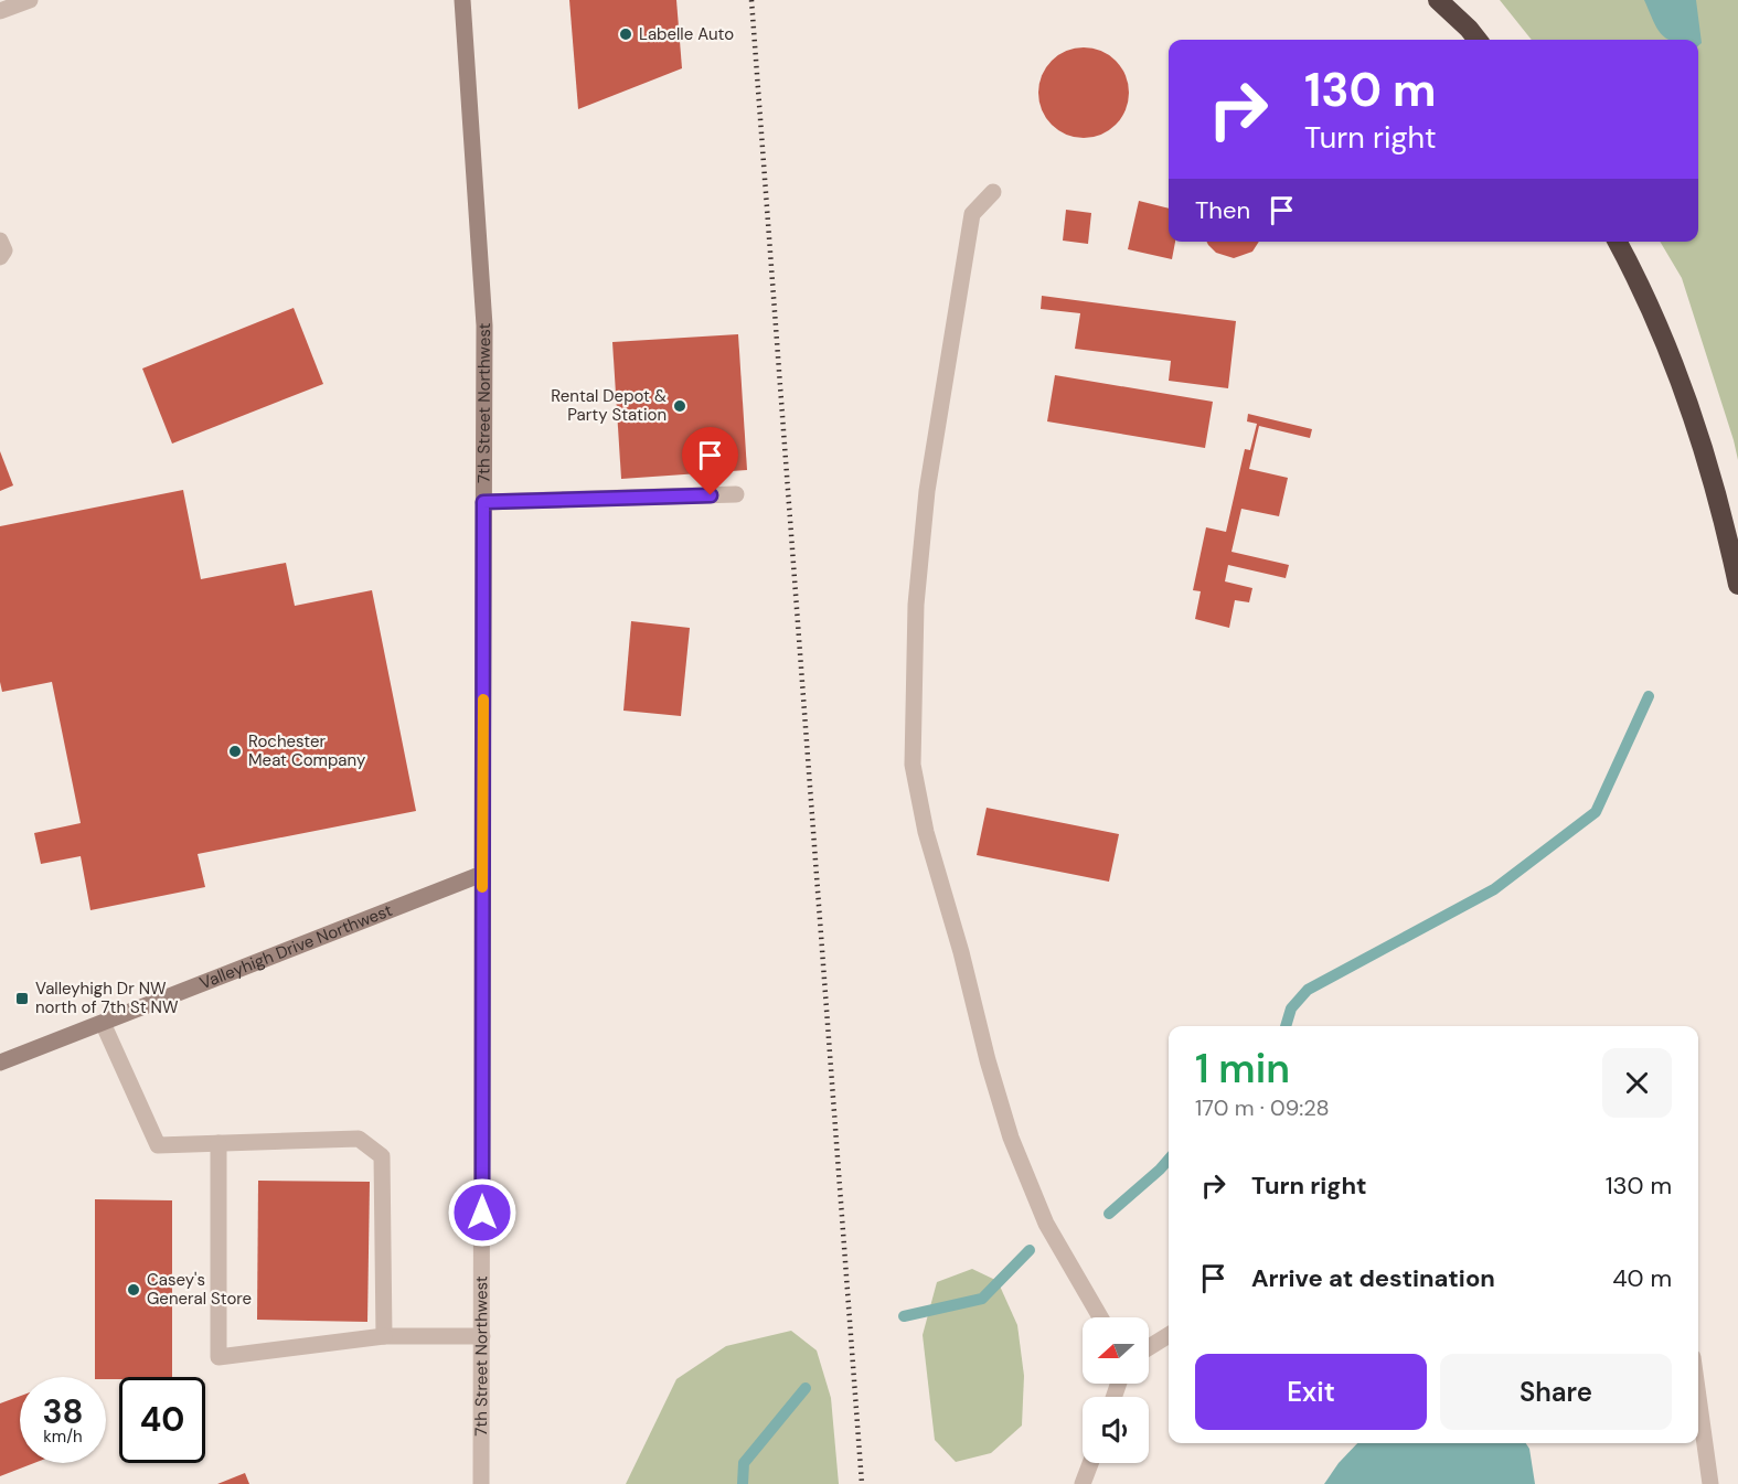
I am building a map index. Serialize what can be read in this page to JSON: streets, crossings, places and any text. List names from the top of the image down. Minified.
{"streets":{"main road":["7th Street Northwest","Valleyhigh Drive Northwest"]},"crossings":[["7th Street Northwest","Valleyhigh Drive Northwest"]],"places":{"other":["Labelle Auto","Rental Depot & Party Station","Rochester Meat Company","Casey's General Store"],"transit":["Valleyhigh Dr NW north of 7th St NW"]},"north":"left","page":{"turn":["130 m","Turn right"],"then":"Then","heading":["1 min","170 m · 09:28"],"list":[{"name":"Turn right","value":"130 m"},{"name":"Arrive at destination","value":"40 m"}],"buttons":["Exit","Share"],"speed":"38 km/h","limit":"40"}}
